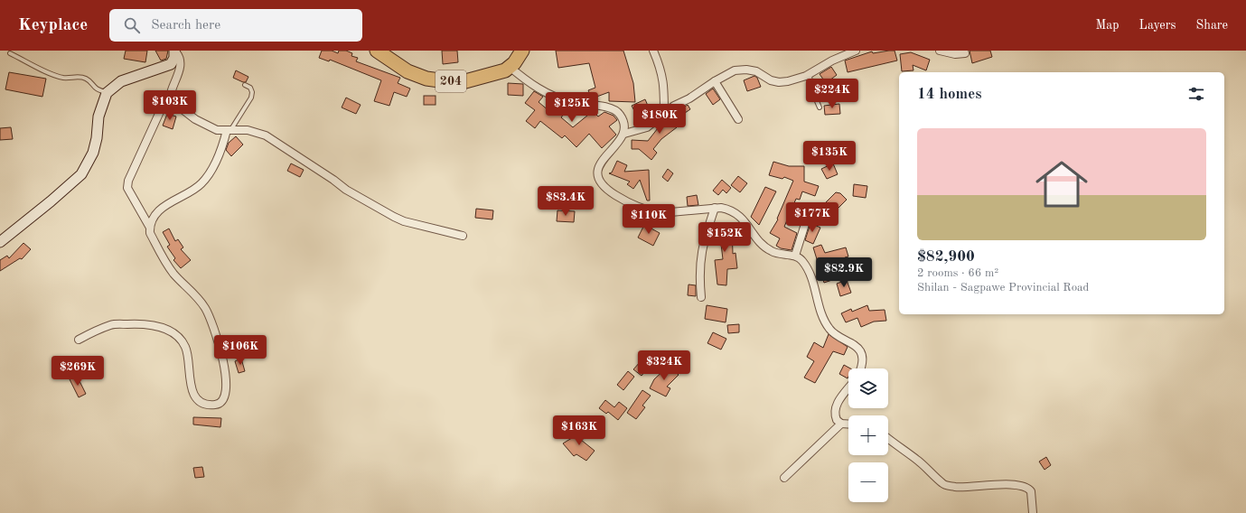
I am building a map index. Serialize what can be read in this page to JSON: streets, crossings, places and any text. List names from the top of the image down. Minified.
{"streets":{"highway":["204"]},"page":{"header":"Keyplace","search":"Search here","nav":["Map","Layers","Share"],"heading":"14 homes","price":["$224K","$103K","$125K","$180K","$135K","$83.4K","$177K","$110K","$152K","$82.9K","$106K","$324K","$269K","$163K"],"list":[{"name":"$82,900","note":"2 rooms · 66 m² · Shilan - Sagpawe Provincial Road"}],"map_buttons":["+","−"]}}
